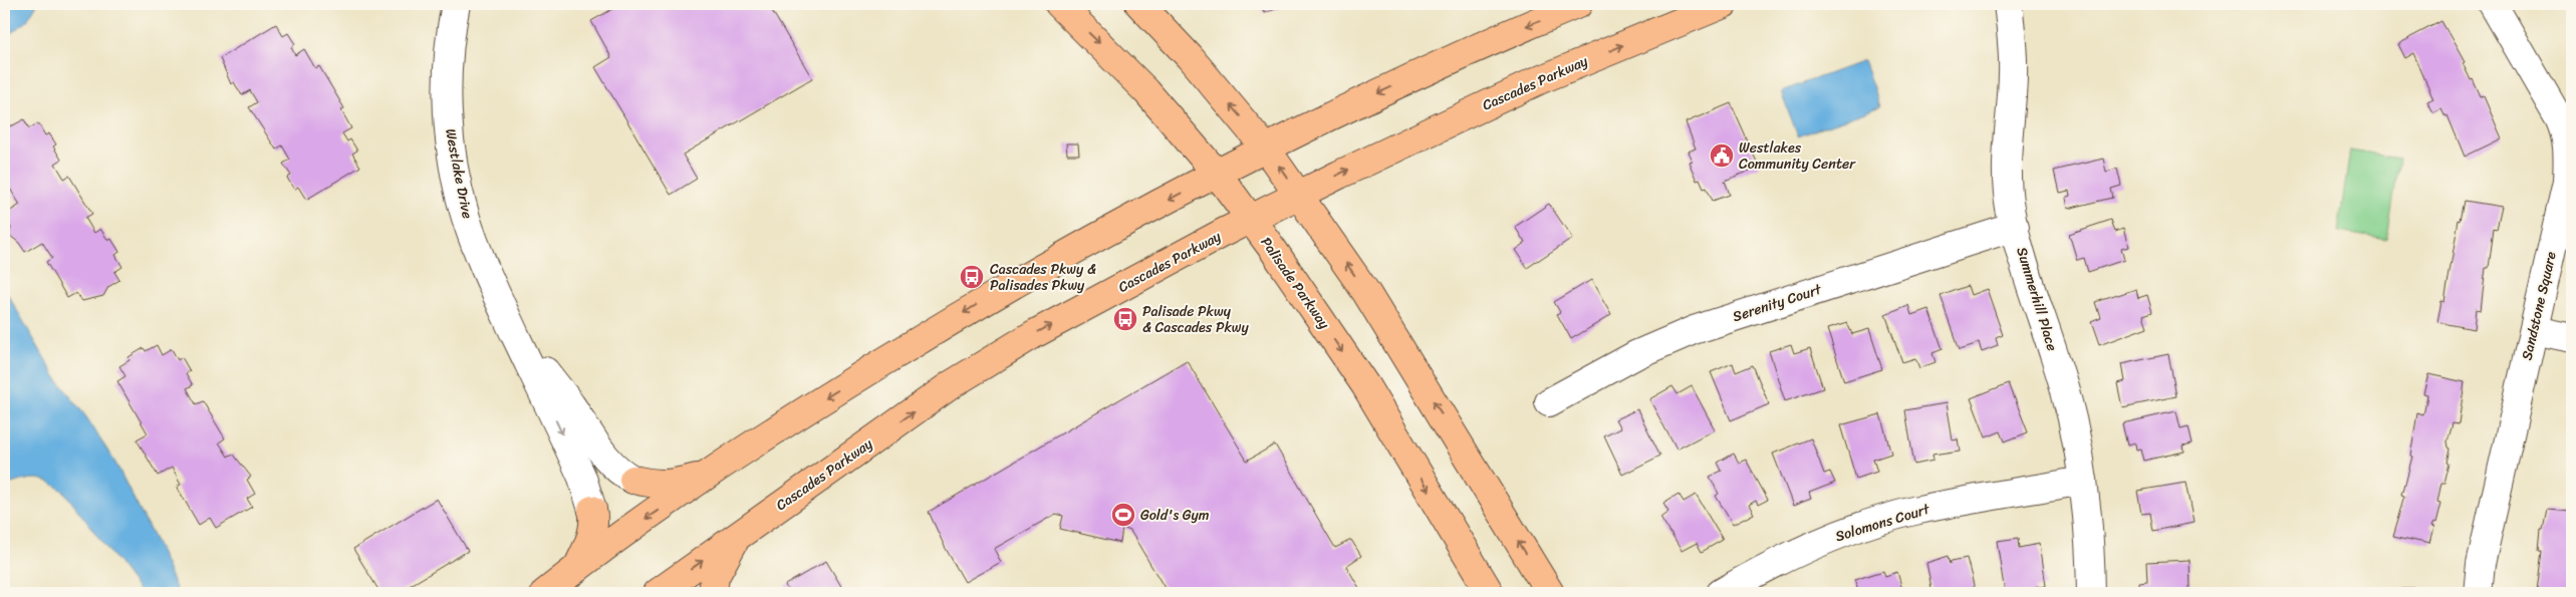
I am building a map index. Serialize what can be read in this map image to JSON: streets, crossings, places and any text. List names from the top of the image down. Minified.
{"streets":{"main road":["Cascades Parkway","Palisade Parkway"],"street":["Westlake Drive","Summerhill Place","Serenity Court","Sandstone Square","Solomons Court"]},"crossings":[["Cascades Parkway","Palisade Parkway"],["Summerhill Place","Serenity Court"],["Summerhill Place","Solomons Court"]],"places":{"public building":["Westlakes Community Center"],"bus stop":["Cascades Pkwy & Palisades Pkwy","Palisade Pkwy & Cascades Pkwy"],"sports":["Gold's Gym"]}}
